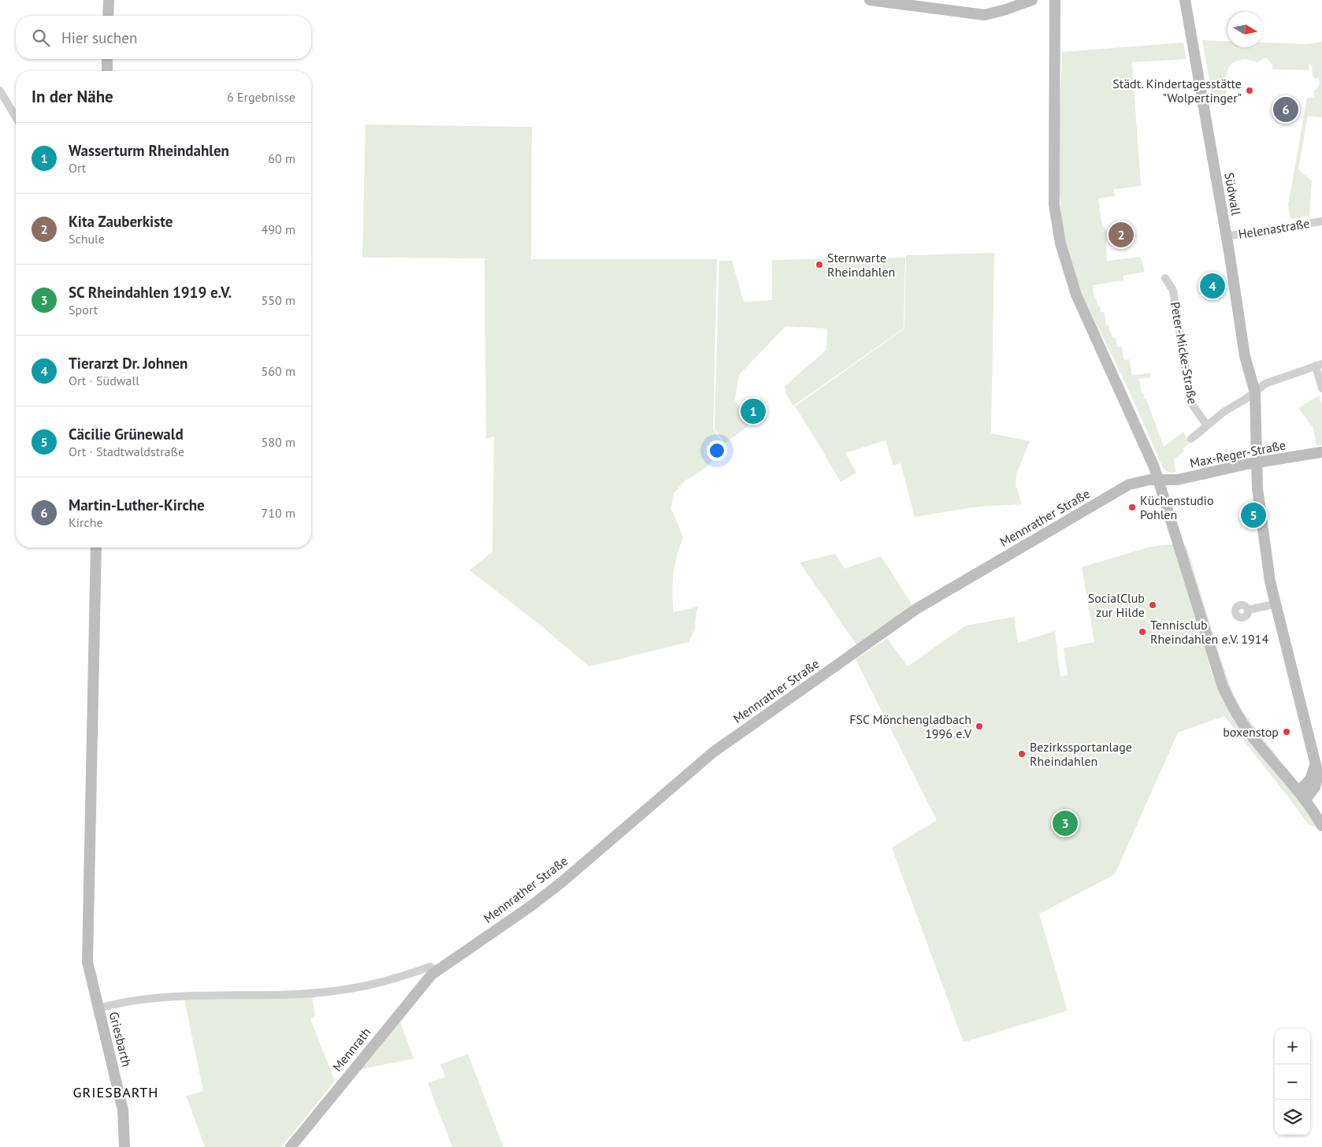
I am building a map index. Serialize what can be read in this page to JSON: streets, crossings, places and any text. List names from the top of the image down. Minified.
{"streets":{"main road":["Südwall","Max-Reger-Straße","Mennrather Straße","Griesbarth","Mennrath"],"street":["Helenastraße","Peter-Micke-Straße"]},"crossings":[["Südwall","Helenastraße"],["Südwall","Max-Reger-Straße"],["Max-Reger-Straße","Mennrather Straße"],["Mennrather Straße","Griesbarth"],["Mennrather Straße","Mennrath"],["Griesbarth","Mennrath"]],"districts":["GRIESBARTH"],"places":["Städt. Kindertagesstätte \"Wolpertinger\"","Sternwarte Rheindahlen","Küchenstudio Pohlen","SocialClub zur Hilde","Tennisclub Rheindahlen e.V. 1914","FSC Mönchengladbach 1996 e.V","boxenstop","Bezirkssportanlage Rheindahlen"],"north":"right","page":{"search":"Hier suchen","heading":["In der Nähe","6 Ergebnisse"],"pins":["6","2","4","1","5","3"],"list":[{"mark":"1","name":"Wasserturm Rheindahlen","note":"Ort","value":"60 m"},{"mark":"2","name":"Kita Zauberkiste","note":"Schule","value":"490 m"},{"mark":"3","name":"SC Rheindahlen 1919 e.V.","note":"Sport","value":"550 m"},{"mark":"4","name":"Tierarzt Dr. Johnen","note":"Ort · Südwall","value":"560 m"},{"mark":"5","name":"Cäcilie Grünewald","note":"Ort · Stadtwaldstraße","value":"580 m"},{"mark":"6","name":"Martin-Luther-Kirche","note":"Kirche","value":"710 m"}],"map_buttons":["+","−"]}}
